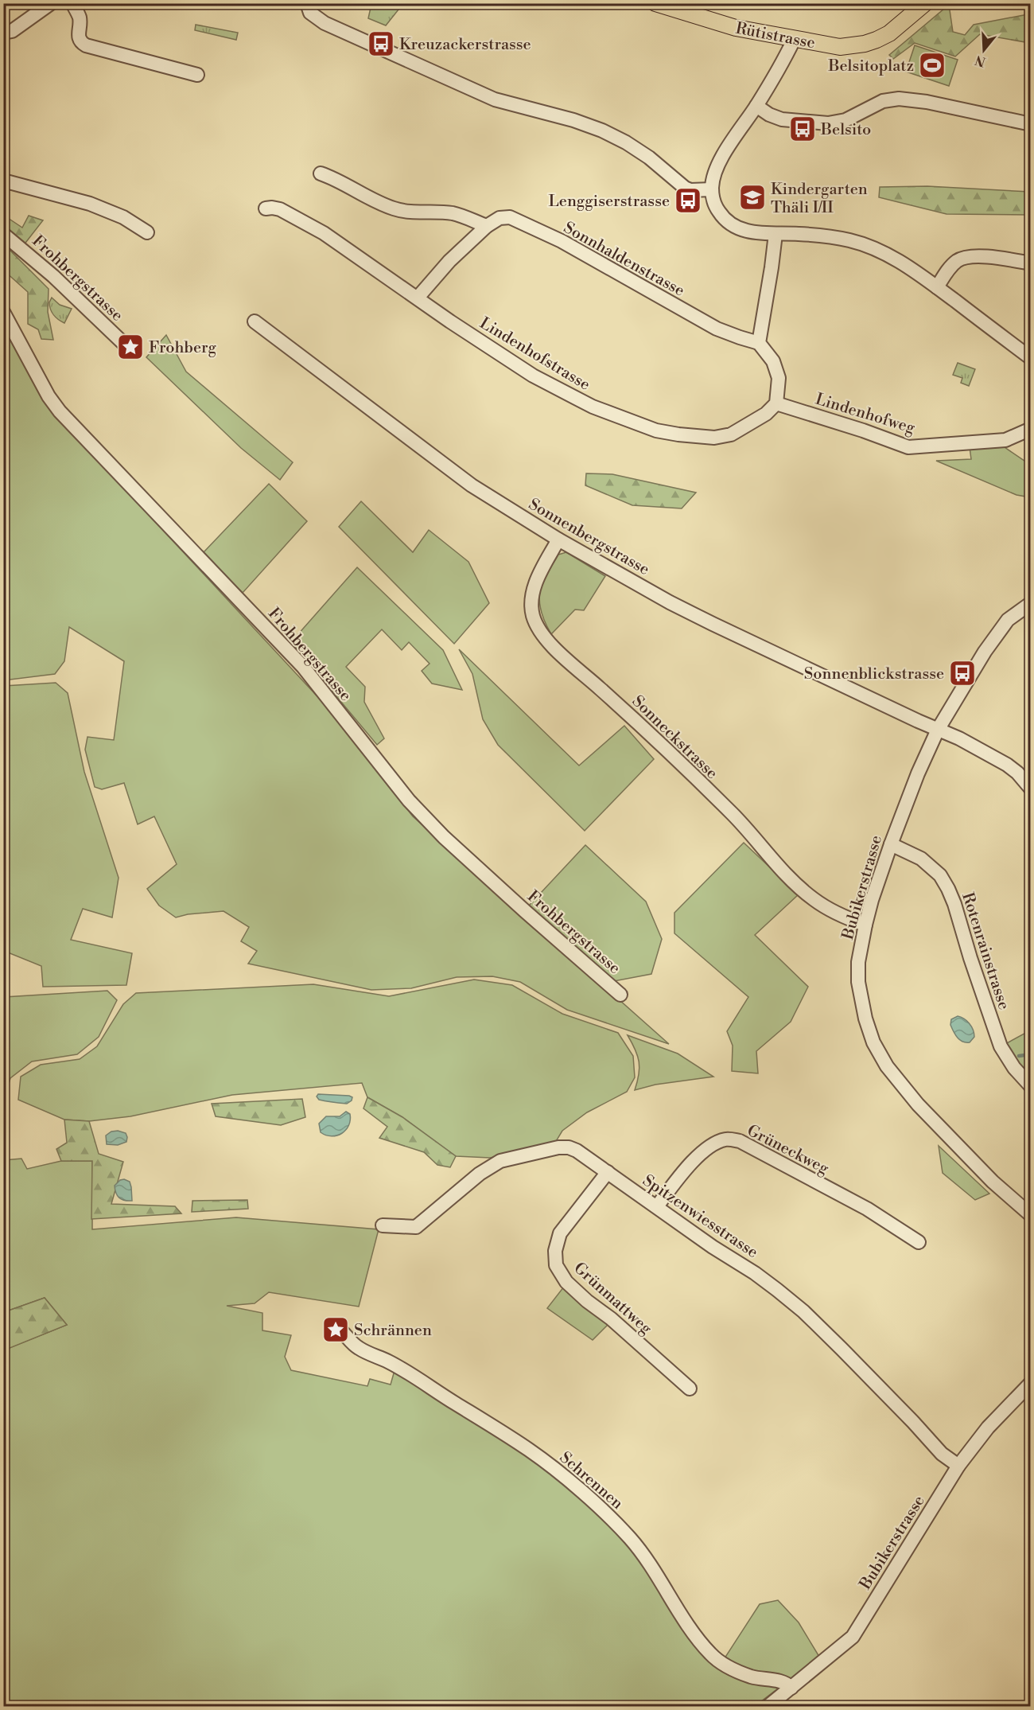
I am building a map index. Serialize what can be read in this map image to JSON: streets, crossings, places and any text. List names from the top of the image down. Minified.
{"streets":{"main road":["Rütistrasse"],"street":["Sonnhaldenstrasse","Frohbergstrasse","Lindenhofstrasse","Lindenhofweg","Sonnenbergstrasse","Sonneckstrasse","Bubikerstrasse","Rotenrainstrasse","Grüneckweg","Spitzenwiesstrasse","Grünmattweg","Schrennen"]},"crossings":[["Sonnhaldenstrasse","Lindenhofstrasse"],["Lindenhofstrasse","Lindenhofweg"],["Sonnenbergstrasse","Sonneckstrasse"],["Sonnenbergstrasse","Bubikerstrasse"],["Sonneckstrasse","Bubikerstrasse"],["Bubikerstrasse","Rotenrainstrasse"],["Bubikerstrasse","Spitzenwiesstrasse"],["Bubikerstrasse","Schrennen"],["Grüneckweg","Spitzenwiesstrasse"],["Spitzenwiesstrasse","Grünmattweg"]],"places":{"bus stop":["Kreuzackerstrasse","Belsito","Lenggiserstrasse","Sonnenblickstrasse"],"sports":["Belsitoplatz"],"school or university":["Kindergarten Thäli I/II"],"place":["Frohberg","Schrännen"]},"north":"bottom"}
